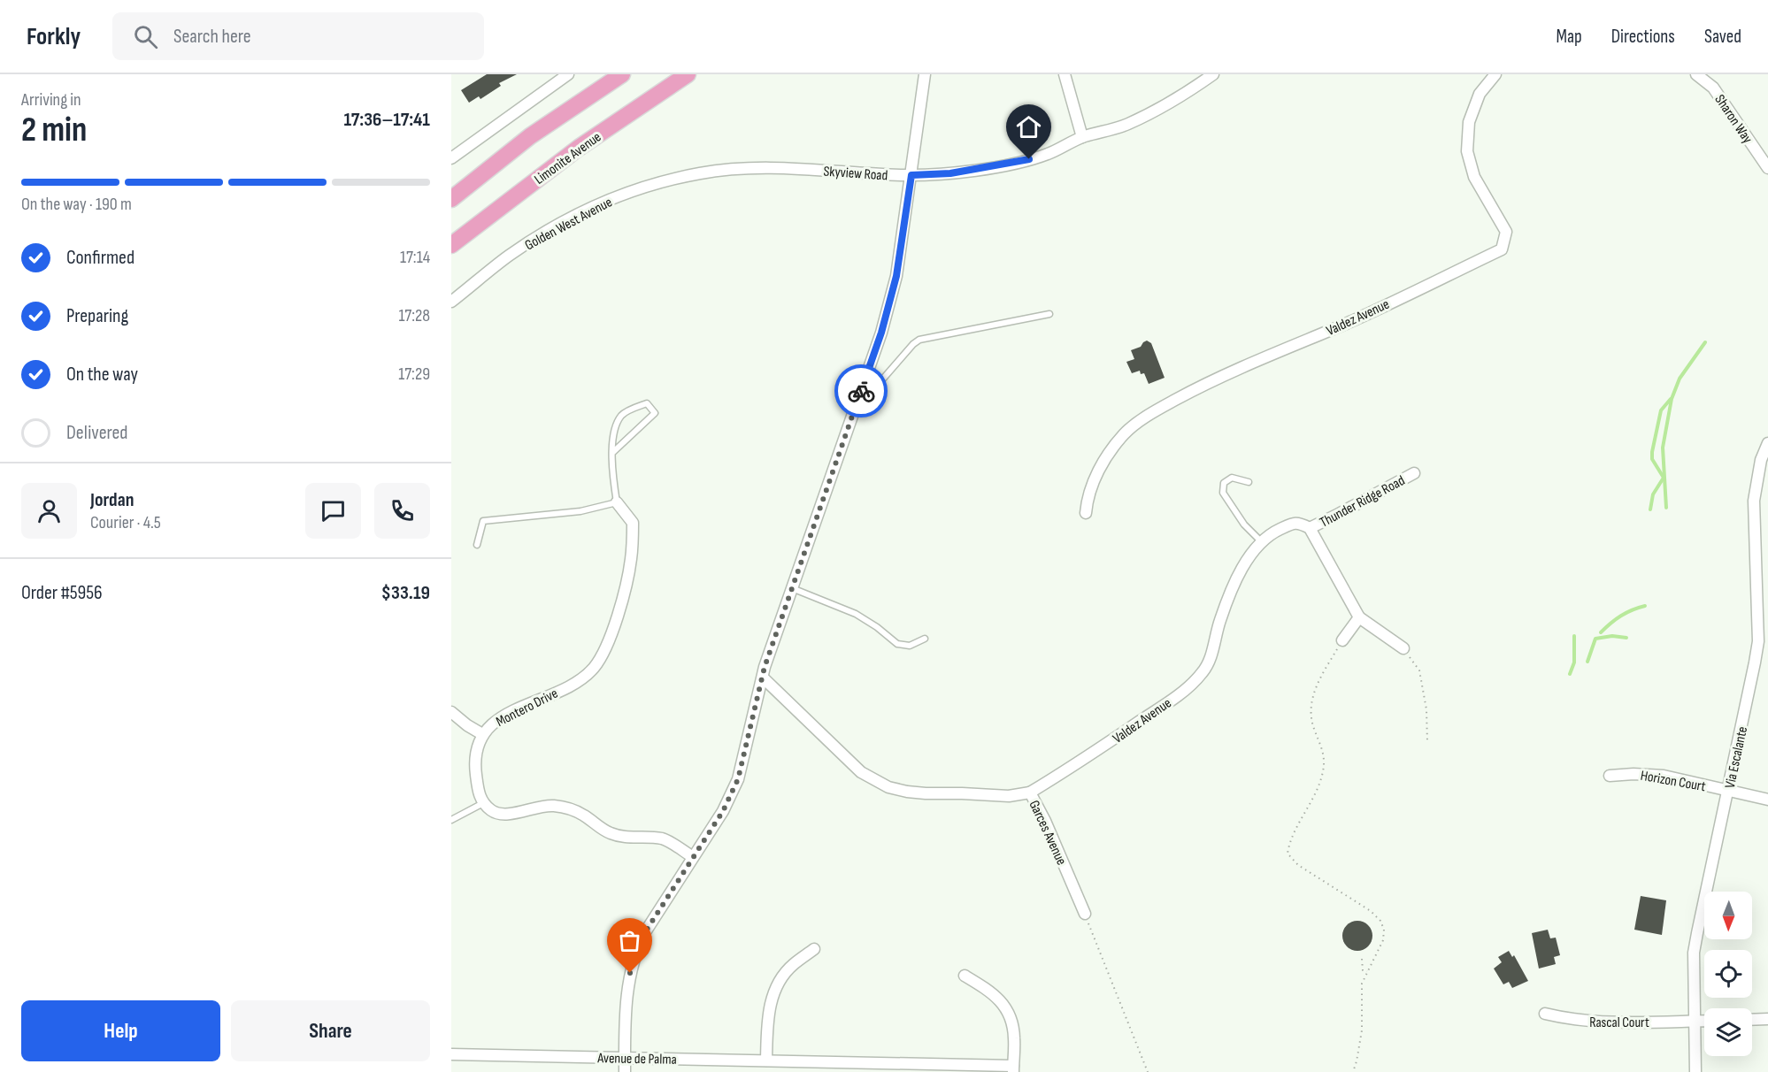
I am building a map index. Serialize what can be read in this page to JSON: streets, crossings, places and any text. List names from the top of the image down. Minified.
{"streets":{"main road":["Limonite Avenue"],"street":["Sharon Way","Skyview Road","Golden West Avenue","Valdez Avenue","Thunder Ridge Road","Montero Drive","Via Escalante","Horizon Court","Garces Avenue","Rascal Court","Avenue de Palma"]},"crossings":[["Skyview Road","Golden West Avenue"],["Valdez Avenue","Thunder Ridge Road"],["Valdez Avenue","Garces Avenue"],["Via Escalante","Horizon Court"],["Via Escalante","Rascal Court"]],"north":"bottom","page":{"header":"Forkly","search":"Search here","nav":["Map","Directions","Saved"],"heading":["2 min","Arriving in","17:36–17:41"],"panel":["Jordan","Courier · 4.5","Order #5956","$33.19"],"bar":"On the way · 190 m","list":[["Confirmed","17:14"],["Preparing","17:28"],["On the way","17:29"],"Delivered"],"buttons":["Help","Share"]}}
